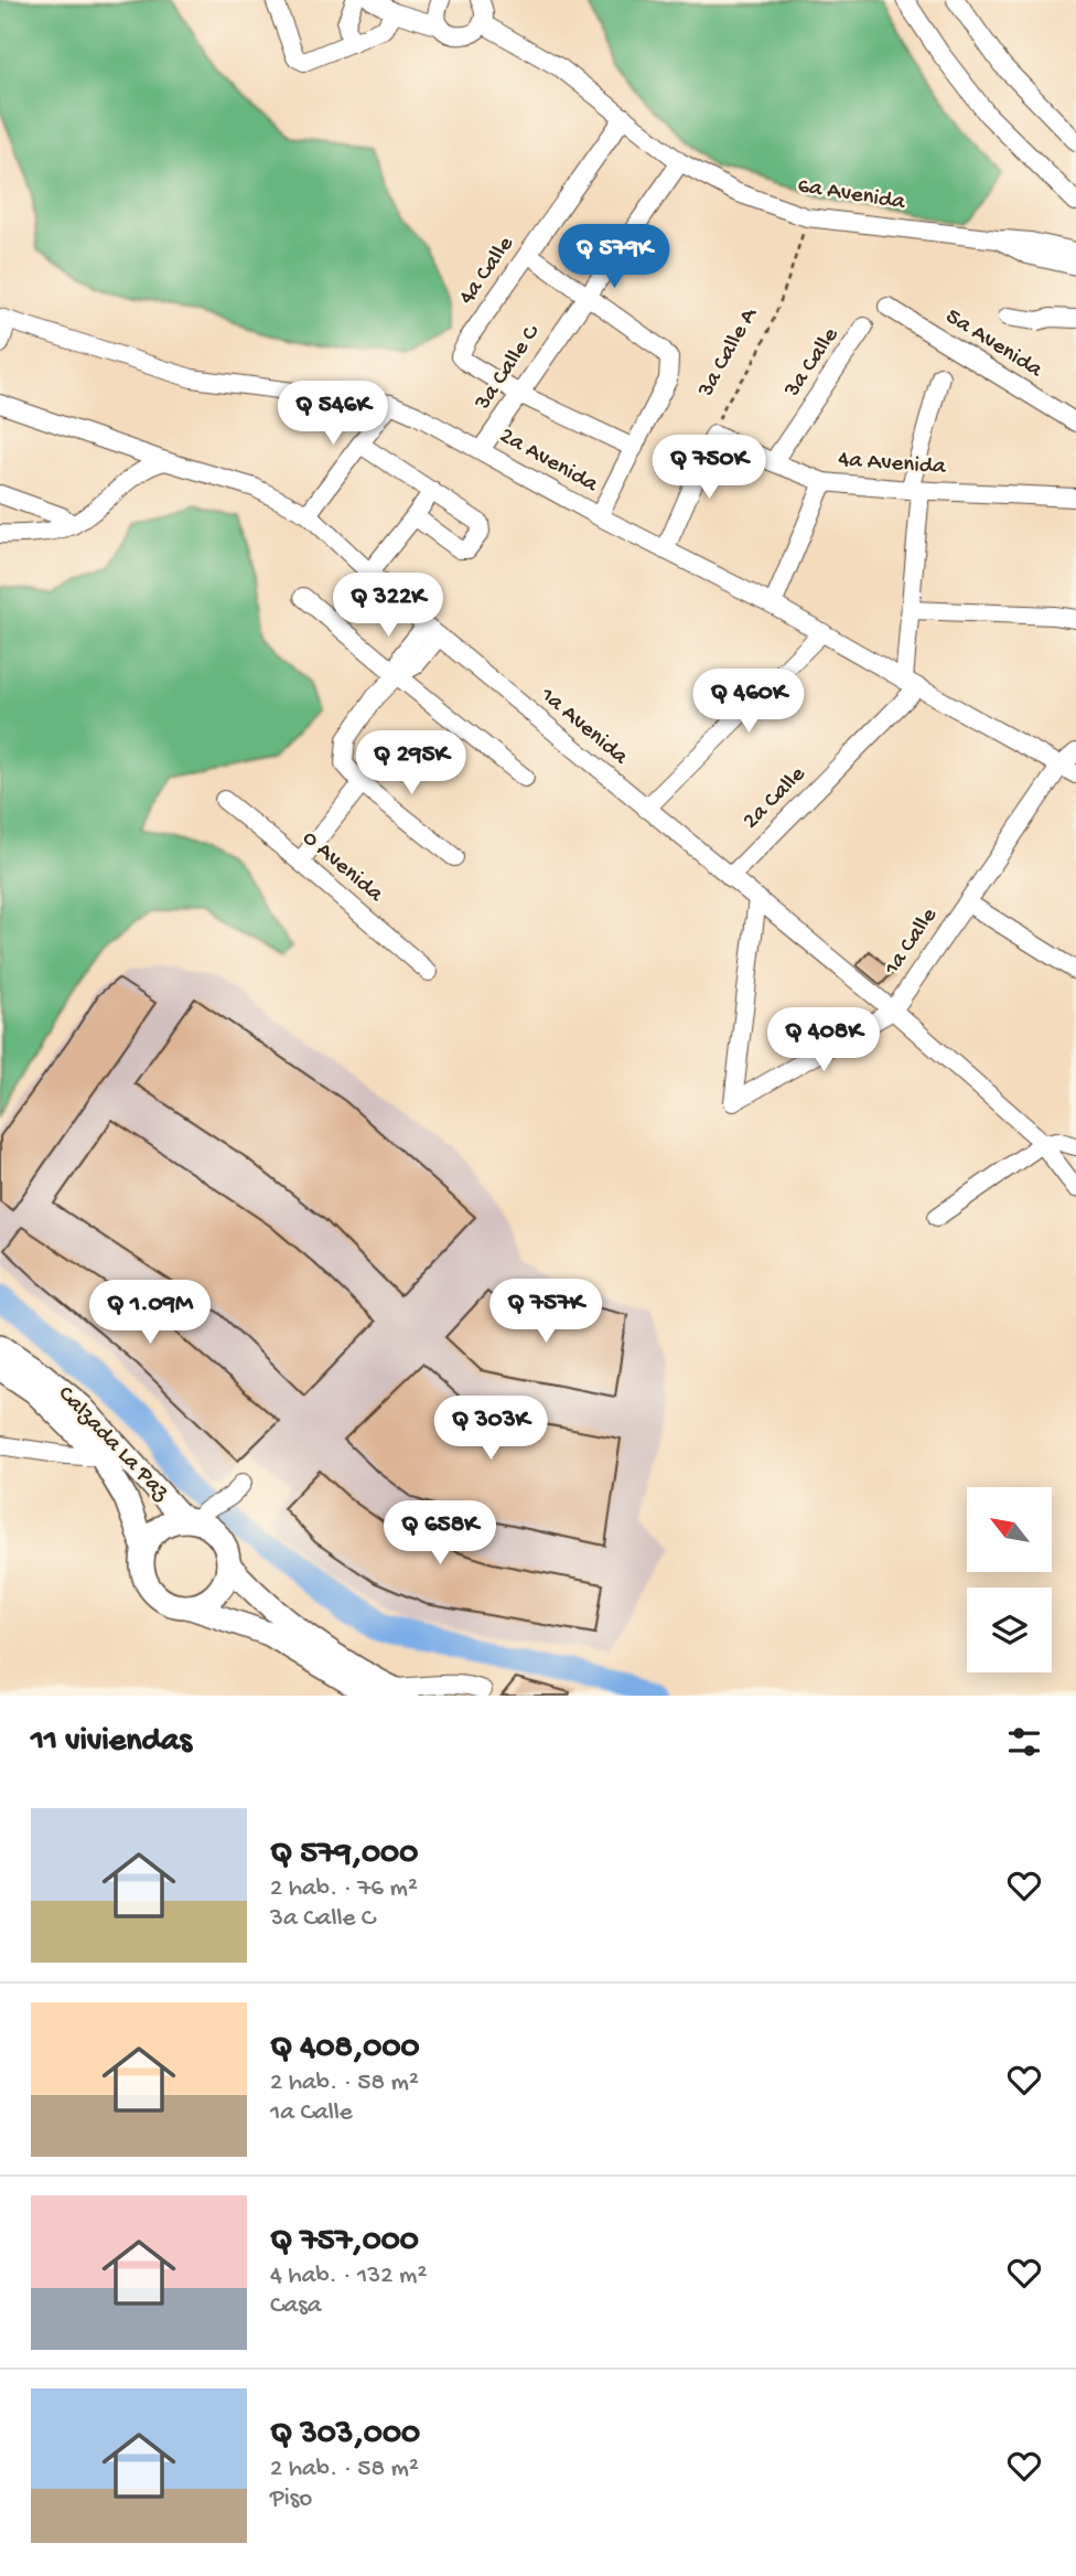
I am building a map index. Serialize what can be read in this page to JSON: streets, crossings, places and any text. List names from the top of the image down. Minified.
{"streets":{"main road":["Calzada La Paz"],"street":["6a Avenida","4a Calle","5a Avenida","3a Calle A","3a Calle","3a Calle C","2a Avenida","4a Avenida","1a Avenida","2a Calle","0 Avenida","1a Calle"]},"crossings":[["6a Avenida","4a Calle"],["6a Avenida","3a Calle A"],["6a Avenida","3a Calle C"],["4a Calle","3a Calle C"],["3a Calle A","2a Avenida"],["3a Calle A","4a Avenida"],["3a Calle","4a Avenida"],["3a Calle C","2a Avenida"],["2a Avenida","2a Calle"],["2a Avenida","1a Calle"],["1a Avenida","2a Calle"],["1a Avenida","1a Calle"]],"north":"top left","page":{"price":["Q 579K","Q 546K","Q 750K","Q 322K","Q 460K","Q 295K","Q 408K","Q 757K","Q 1.09M","Q 303K","Q 658K"],"heading":"11 viviendas","list":[{"name":"Q 579,000","note":"2 hab. · 76 m² · 3a Calle C"},{"name":"Q 408,000","note":"2 hab. · 58 m² · 1a Calle"},{"name":"Q 757,000","note":"4 hab. · 132 m² · Casa"},{"name":"Q 303,000","note":"2 hab. · 58 m² · Piso"}]}}
